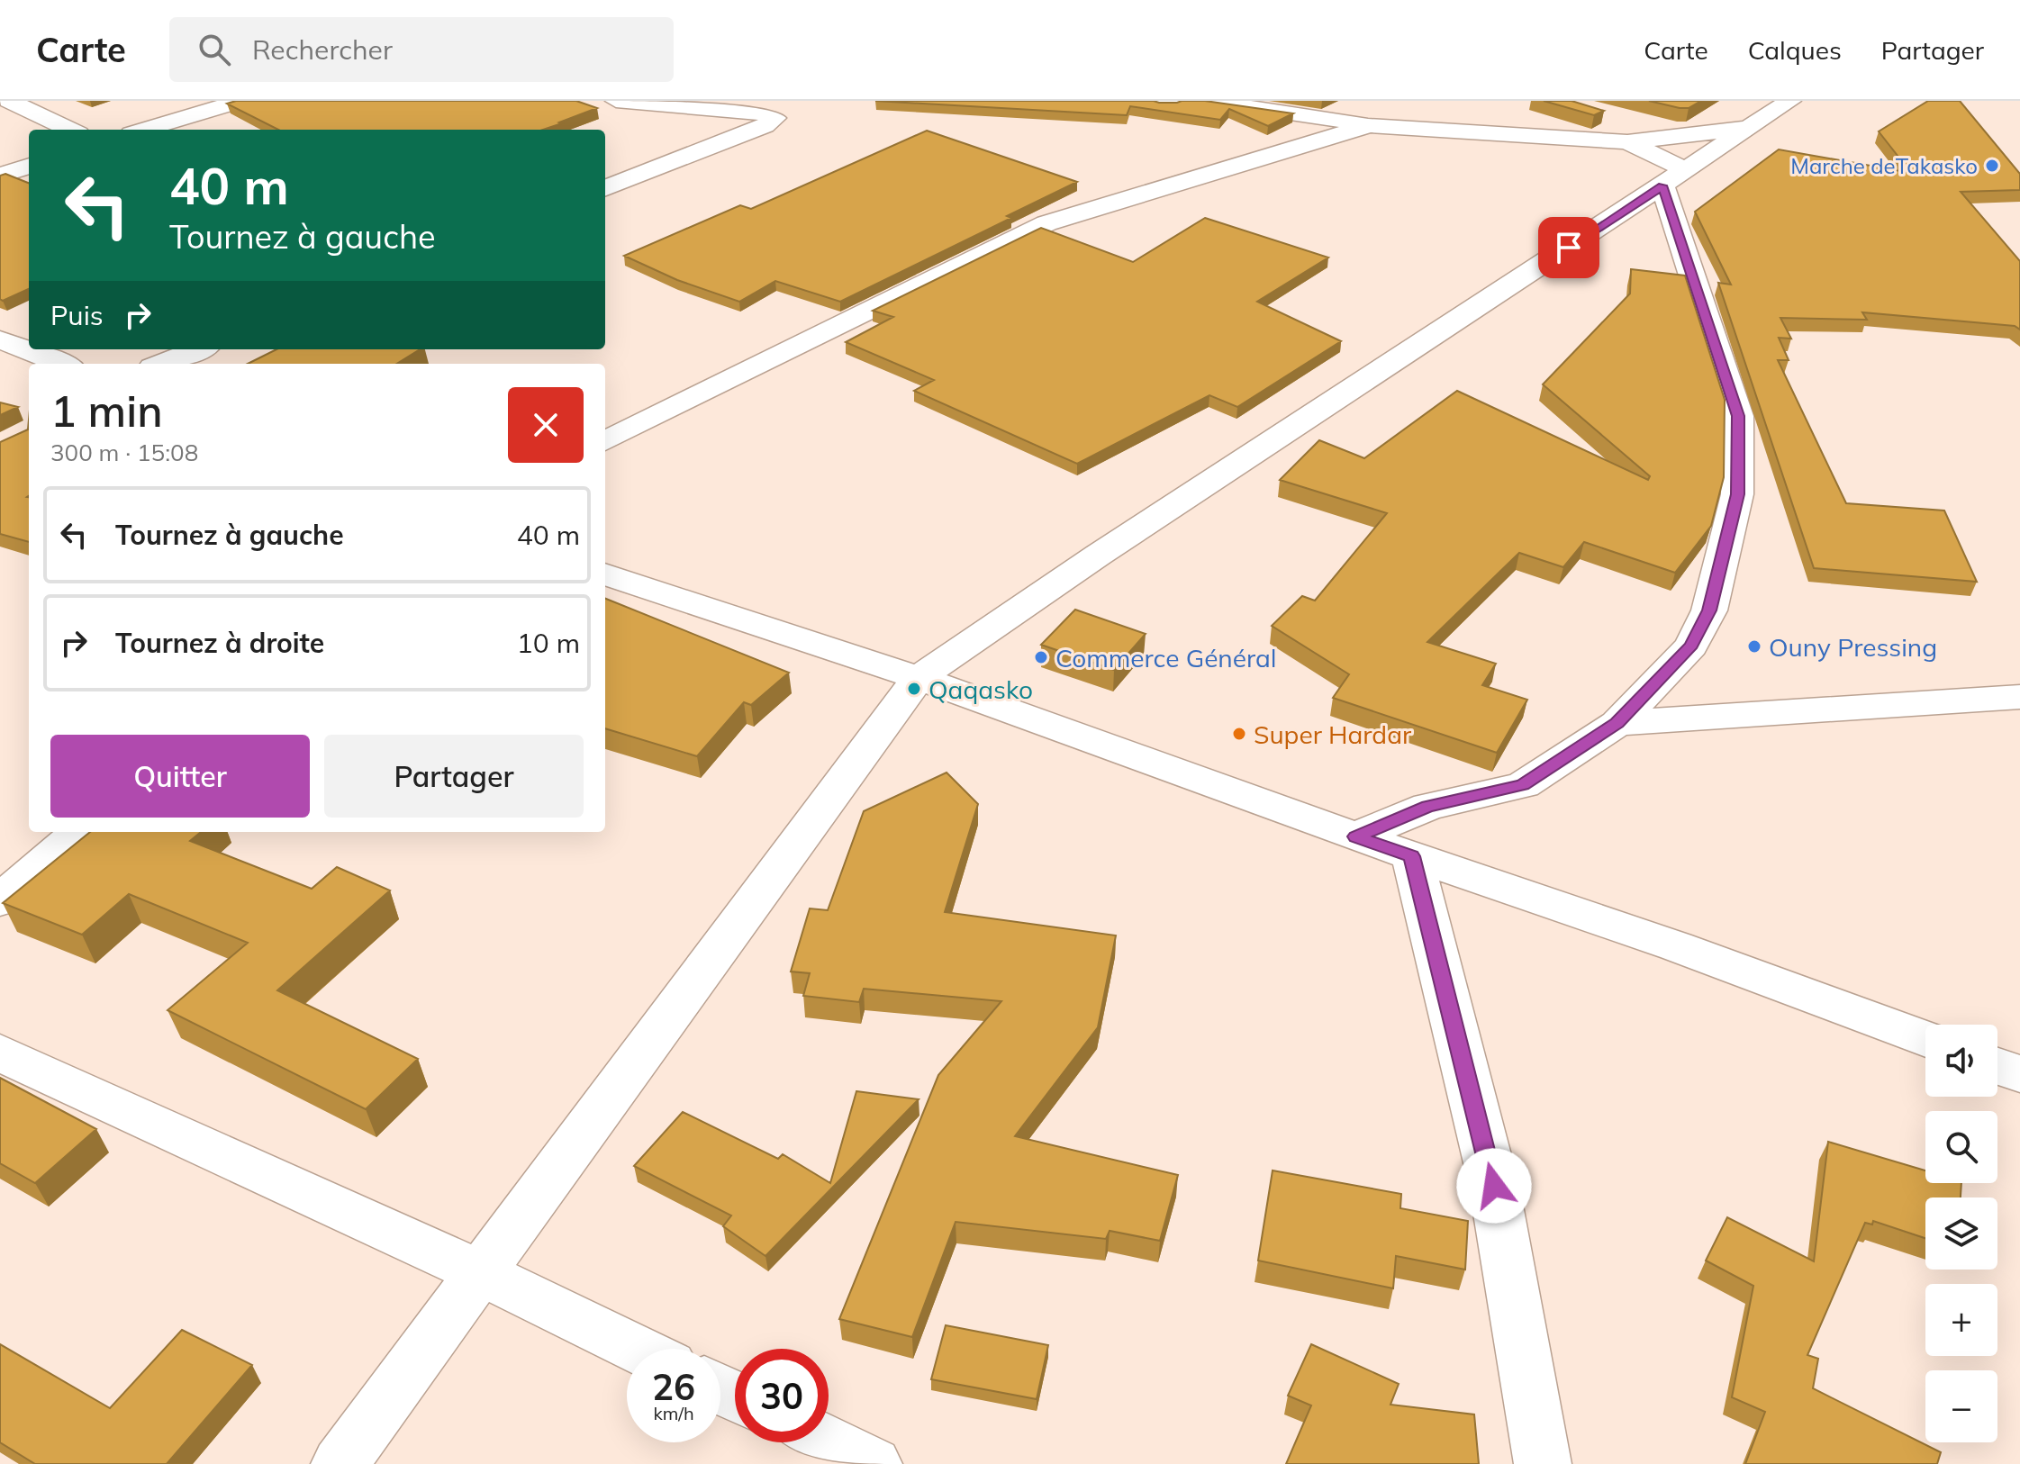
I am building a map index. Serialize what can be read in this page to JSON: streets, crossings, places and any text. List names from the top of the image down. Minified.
{"places":["Marche deTakasko","Ouny Pressing","Commerce Général","Qaqasko","Super Hardar"],"page":{"header":"Carte","search":"Rechercher","nav":["Carte","Calques","Partager"],"turn":["40 m","Tournez à gauche"],"then":"Puis","heading":["1 min","300 m · 15:08"],"list":[{"name":"Tournez à gauche","value":"40 m"},{"name":"Tournez à droite","value":"10 m"}],"buttons":["Quitter","Partager"],"map_buttons":["+","−"],"speed":"26 km/h","limit":"30"}}
